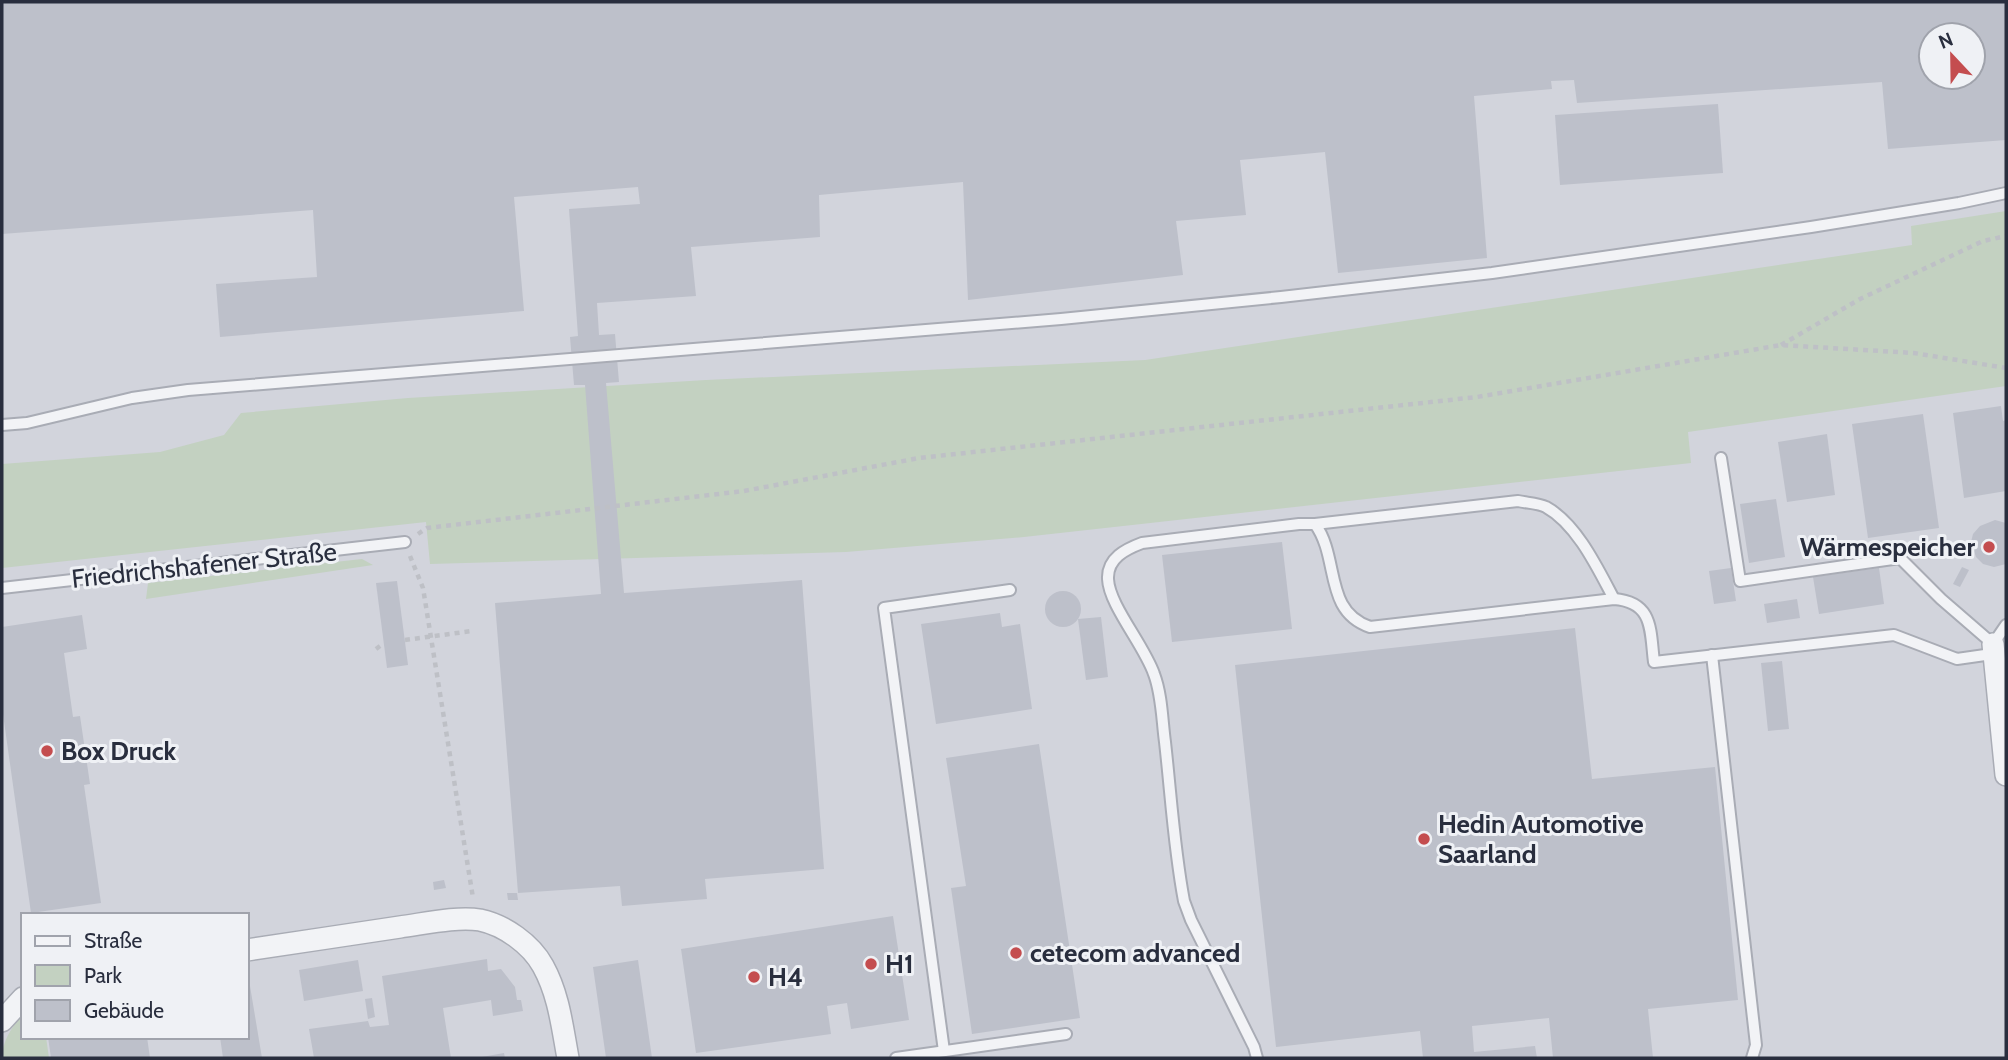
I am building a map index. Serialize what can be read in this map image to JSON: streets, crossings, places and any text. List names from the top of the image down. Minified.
{"streets":{"lane":["Friedrichshafener Straße"]},"places":["Wärmespeicher","Box Druck","Hedin Automotive Saarland","cetecom advanced","H1","H4"],"legend":["Straße","Park","Gebäude"],"north":"top"}
